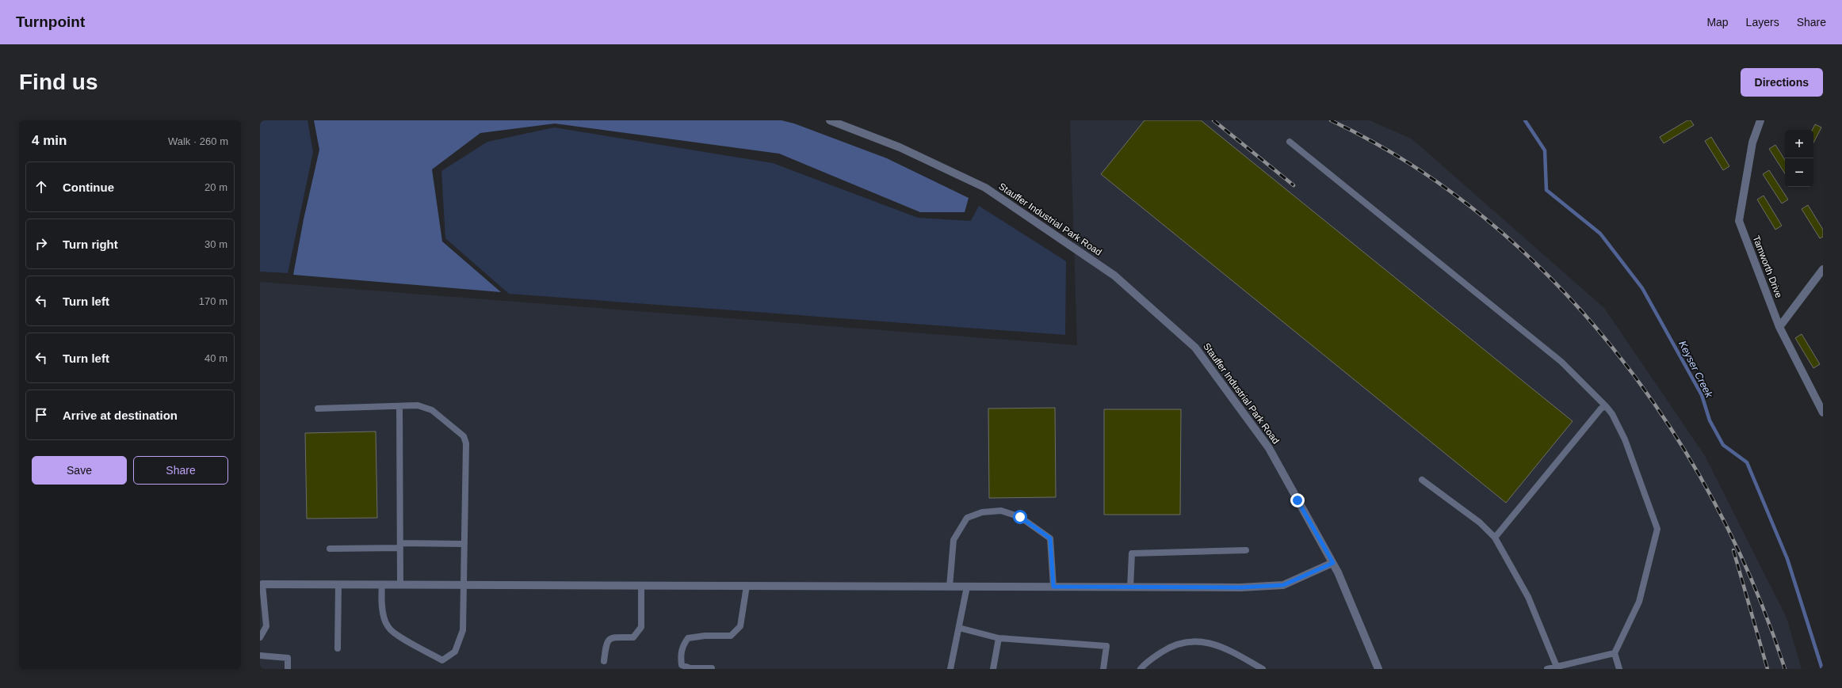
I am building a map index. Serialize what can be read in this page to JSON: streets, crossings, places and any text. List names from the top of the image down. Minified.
{"streets":{"street":["Stauffer Industrial Park Road","Tamworth Drive"]},"water":["Keyser Creek"],"page":{"header":"Turnpoint","nav":["Map","Layers","Share"],"buttons":["Directions",["Save","Share"]],"title":"Find us","heading":["4 min","Walk · 260 m"],"map_buttons":["+","−"],"list":[["Continue","20 m"],["Turn right","30 m"],["Turn left","170 m"],["Turn left","40 m"],"Arrive at destination"]}}
